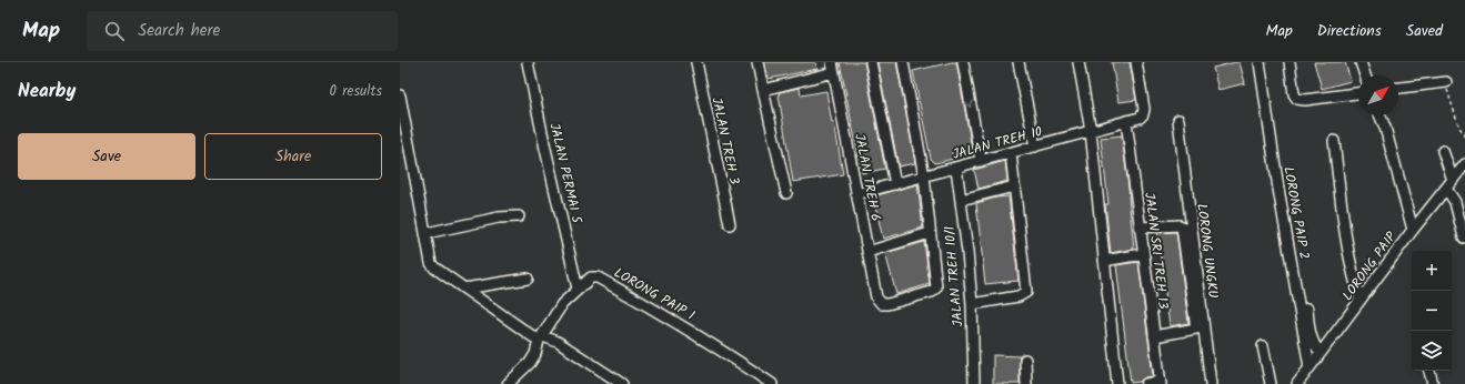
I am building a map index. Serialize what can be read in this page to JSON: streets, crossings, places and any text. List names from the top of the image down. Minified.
{"streets":{"street":["JALAN TREH 3","JALAN TREH 10","JALAN PERMAI 5","JALAN TREH 6","LORONG PAIP 2","JALAN SRI TREH 13","LORONG UNGKU","LORONG PAIP","JALAN TREH 10/1","LORONG PAIP 1"]},"crossings":[["JALAN TREH 10","JALAN TREH 6"],["JALAN TREH 10","JALAN SRI TREH 13"],["JALAN TREH 10","JALAN TREH 10/1"],["JALAN PERMAI 5","LORONG PAIP 1"],["LORONG PAIP 2","LORONG PAIP"]],"north":"top right","page":{"header":"Map","search":"Search here","nav":["Map","Directions","Saved"],"heading":["Nearby","0 results"],"buttons":["Save","Share"],"map_buttons":["+","−"]}}
